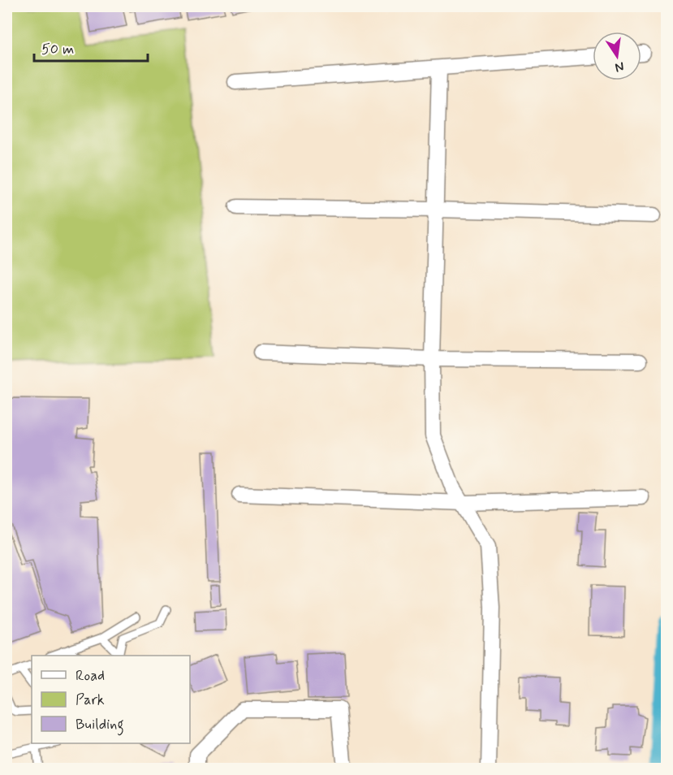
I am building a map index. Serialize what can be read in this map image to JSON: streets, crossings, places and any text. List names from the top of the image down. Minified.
{"legend":["Road","Park","Building"],"scale_bar":"50 m","north":"bottom"}
